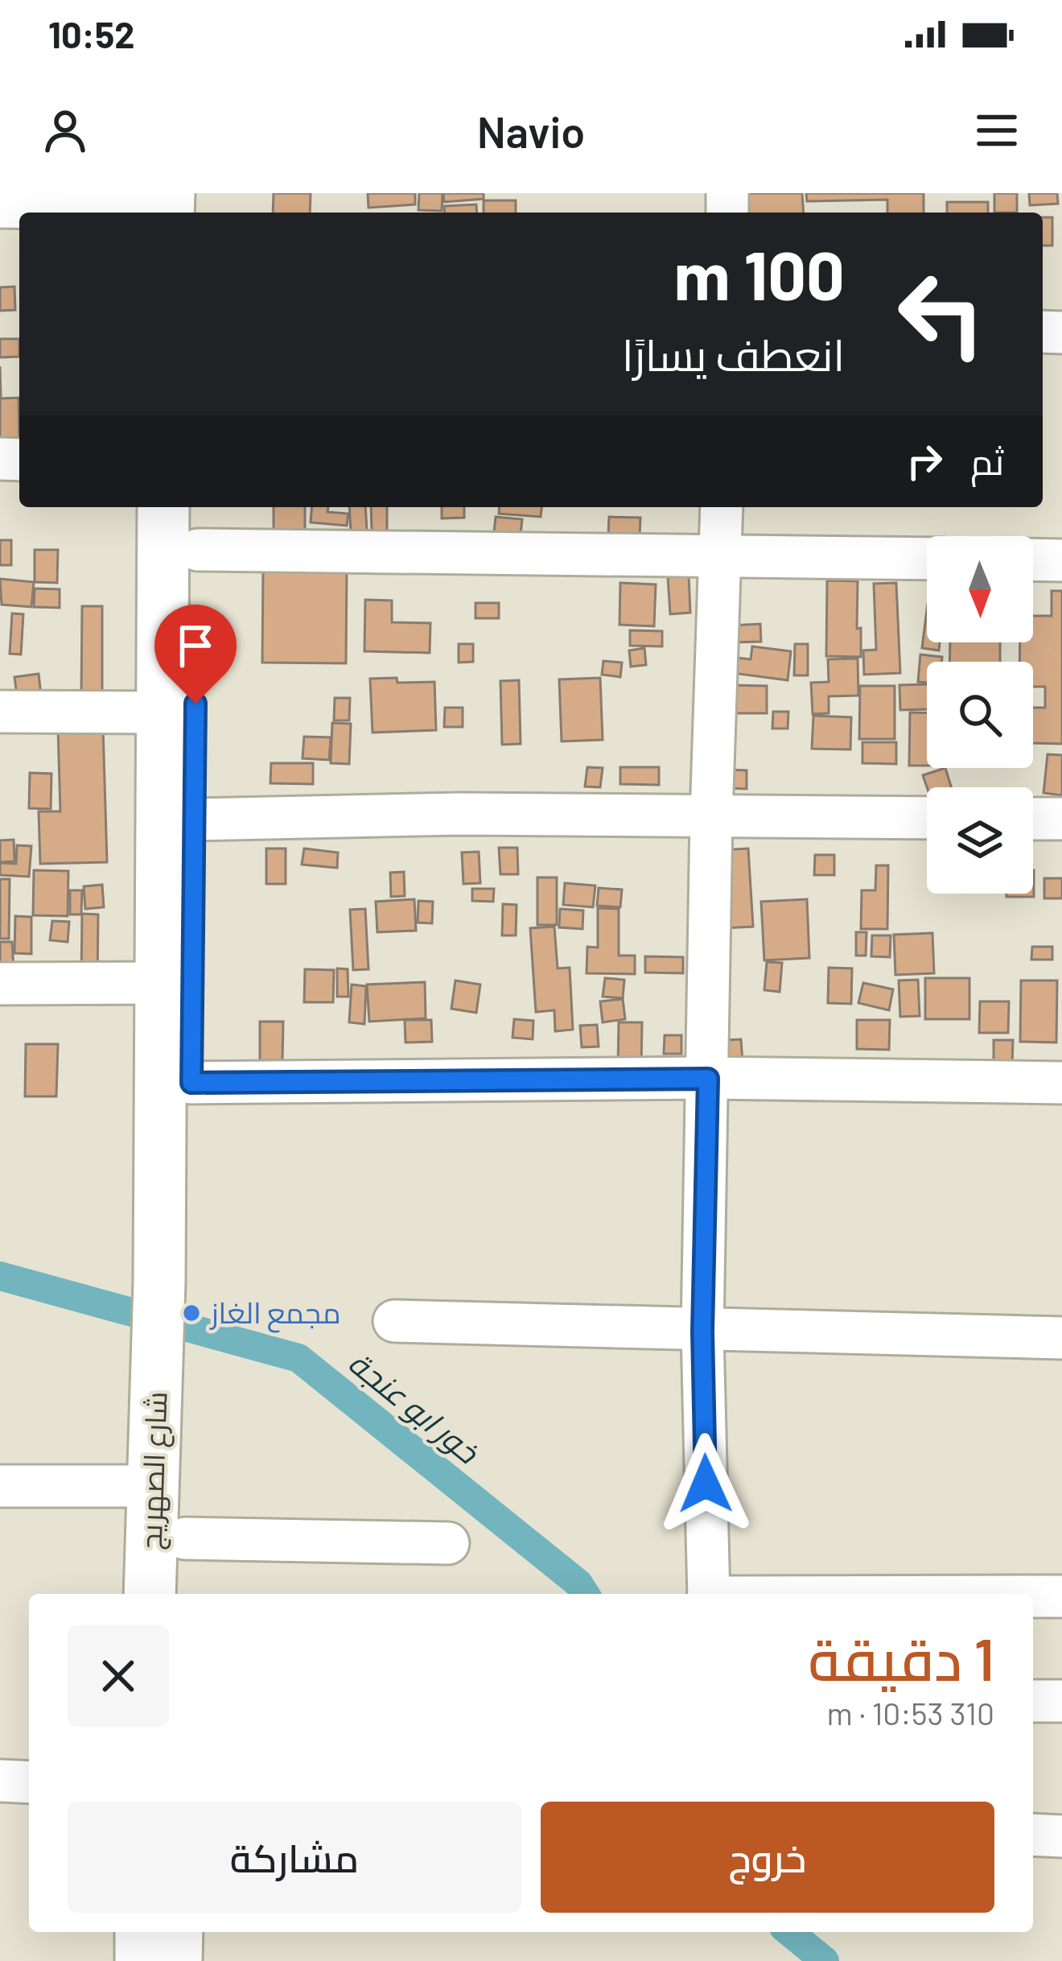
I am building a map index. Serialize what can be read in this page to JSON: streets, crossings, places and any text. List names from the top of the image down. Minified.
{"streets":{"main road":["شارع الصهريج"]},"water":["خور ابو عنجة"],"places":["مجمع الغاز"],"north":"bottom","page":{"status":"10:52","header":"Navio","turn":["100 m","انعطف يسارًا"],"then":"ثم","heading":["1 دقيقة","310 m · 10:53"],"buttons":["خروج","مشاركة"]}}
